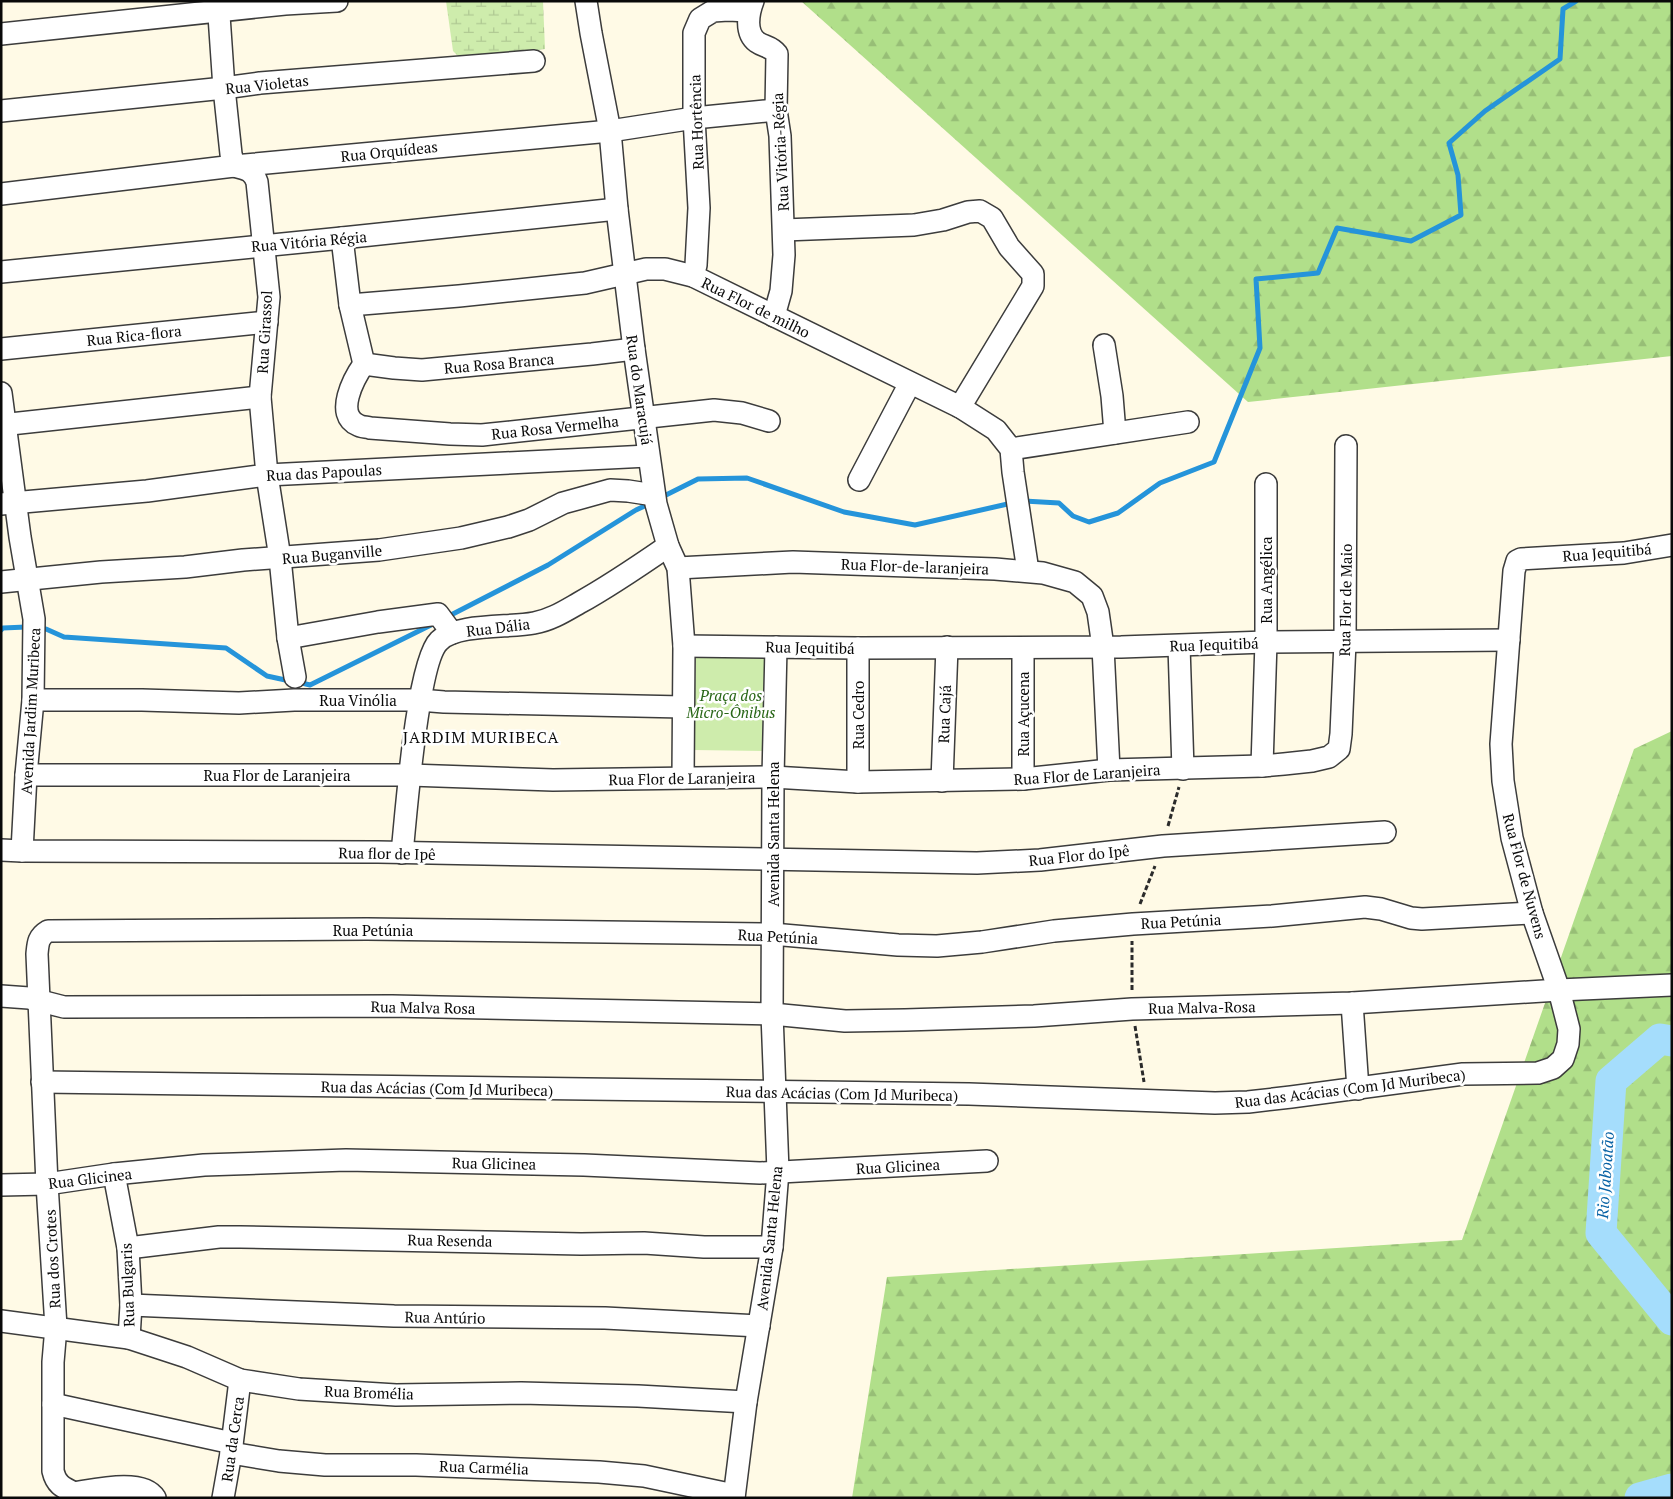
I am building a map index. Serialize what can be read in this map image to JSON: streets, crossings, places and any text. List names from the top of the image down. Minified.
{"streets":{"street":["Rua Violetas","Rua Hortência","Rua Orquídeas","Rua Vitória-Régia","Rua Vitória Régia","Rua Flor de milho","Rua Girassol","Rua Rica-flora","Rua Rosa Branca","Rua do Maracujá","Rua Rosa Vermelha","Rua das Papoulas","Rua Jequitibá","Rua Buganville","Rua Flor-de-laranjeira","Rua Angélica","Rua Flor de Maio","Rua Dália","Rua Vinólia","Avenida Jardim Muribeca","Rua Cajá","Rua Açucena","Rua Cedro","Rua Flor de Laranjeira","Avenida Santa Helena","Rua flor de Ipê","Rua Flor do Ipê","Rua Flor de Nuvens","Rua Petúnia","Rua Malva Rosa","Rua Malva-Rosa","Rua das Acácias (Com Jd Muribeca)","Rua Glicinea","Rua Resenda","Rua dos Crotes","Rua Bulgaris","Rua Antúrio","Rua Bromélia","Rua da Cerca","Rua Carmélia"]},"crossings":[["Rua Hortência","Rua Orquídeas"],["Rua Hortência","Rua Vitória-Régia"],["Rua Hortência","Rua Flor de milho"],["Rua Orquídeas","Rua Vitória-Régia"],["Rua Orquídeas","Rua Girassol"],["Rua Orquídeas","Rua do Maracujá"],["Rua Vitória-Régia","Rua Flor de milho"],["Rua Vitória Régia","Rua Girassol"],["Rua Vitória Régia","Rua do Maracujá"],["Rua Flor de milho","Rua do Maracujá"],["Rua Girassol","Rua Rica-flora"],["Rua Girassol","Rua das Papoulas"],["Rua Girassol","Rua Buganville"],["Rua Girassol","Rua Dália"],["Rua Rosa Branca","Rua do Maracujá"],["Rua Rosa Branca","Rua Rosa Vermelha"],["Rua do Maracujá","Rua Rosa Vermelha"],["Rua do Maracujá","Rua das Papoulas"],["Rua do Maracujá","Rua Jequitibá"],["Rua do Maracujá","Rua Buganville"],["Rua do Maracujá","Rua Flor-de-laranjeira"],["Rua do Maracujá","Rua Dália"],["Rua do Maracujá","Rua Vinólia"],["Rua do Maracujá","Rua Flor de Laranjeira"],["Rua das Papoulas","Avenida Jardim Muribeca"],["Rua Jequitibá","Rua Flor-de-laranjeira"],["Rua Jequitibá","Rua Angélica"],["Rua Jequitibá","Rua Flor de Maio"],["Rua Jequitibá","Rua Cajá"],["Rua Jequitibá","Rua Açucena"],["Rua Jequitibá","Rua Cedro"],["Rua Jequitibá","Avenida Santa Helena"],["Rua Jequitibá","Rua Flor de Nuvens"],["Rua Buganville","Avenida Jardim Muribeca"],["Rua Flor-de-laranjeira","Rua Flor de Laranjeira"],["Rua Angélica","Rua Flor de Laranjeira"],["Rua Flor de Maio","Rua Flor de Laranjeira"],["Rua Vinólia","Avenida Jardim Muribeca"],["Avenida Jardim Muribeca","Rua Flor de Laranjeira"],["Avenida Jardim Muribeca","Rua flor de Ipê"],["Rua Cajá","Rua Flor de Laranjeira"],["Rua Açucena","Rua Flor de Laranjeira"],["Rua Cedro","Rua Flor de Laranjeira"],["Rua Flor de Laranjeira","Avenida Santa Helena"],["Avenida Santa Helena","Rua flor de Ipê"],["Avenida Santa Helena","Rua Flor do Ipê"],["Avenida Santa Helena","Rua Petúnia"],["Avenida Santa Helena","Rua Malva Rosa"],["Avenida Santa Helena","Rua das Acácias (Com Jd Muribeca)"],["Avenida Santa Helena","Rua Glicinea"],["Avenida Santa Helena","Rua Resenda"],["Avenida Santa Helena","Rua Antúrio"],["Avenida Santa Helena","Rua Bromélia"],["Avenida Santa Helena","Rua Carmélia"],["Rua flor de Ipê","Rua Flor do Ipê"],["Rua Flor de Nuvens","Rua Petúnia"],["Rua Flor de Nuvens","Rua Malva-Rosa"],["Rua Flor de Nuvens","Rua das Acácias (Com Jd Muribeca)"],["Rua Petúnia","Rua dos Crotes"],["Rua Malva Rosa","Rua Malva-Rosa"],["Rua Malva Rosa","Rua dos Crotes"],["Rua Malva-Rosa","Rua das Acácias (Com Jd Muribeca)"],["Rua das Acácias (Com Jd Muribeca)","Rua dos Crotes"],["Rua Glicinea","Rua dos Crotes"],["Rua Glicinea","Rua Bulgaris"],["Rua Resenda","Rua Bulgaris"],["Rua dos Crotes","Rua Bromélia"],["Rua dos Crotes","Rua Carmélia"],["Rua Bulgaris","Rua Antúrio"],["Rua Bulgaris","Rua Bromélia"],["Rua Bromélia","Rua da Cerca"],["Rua da Cerca","Rua Carmélia"]],"districts":["JARDIM MURIBECA"],"water":["Rio Jaboatão"],"parks":["Praça dos Micro-Ônibus"]}
